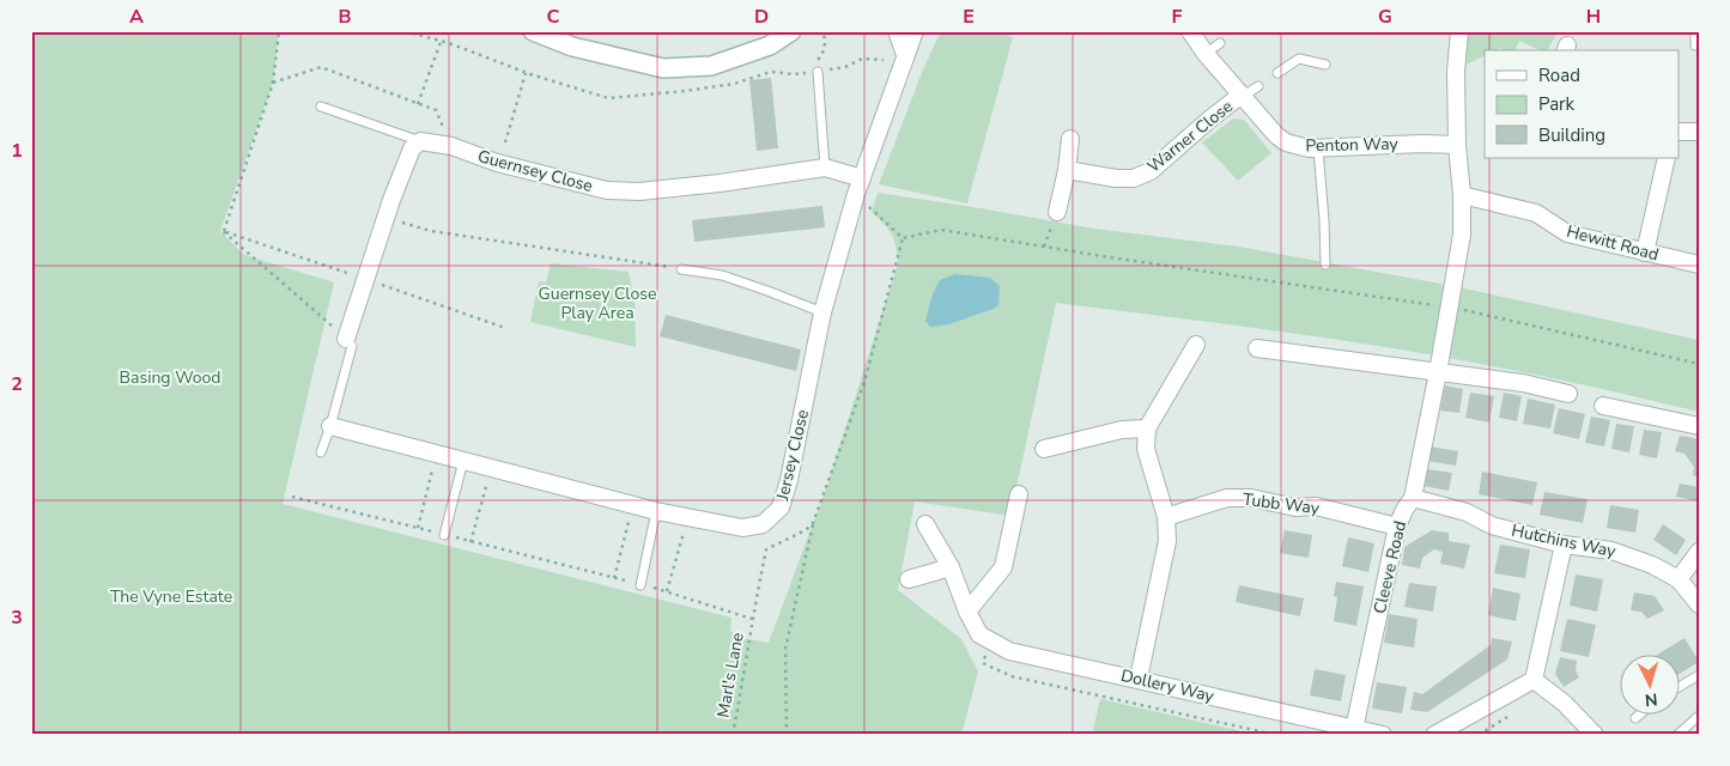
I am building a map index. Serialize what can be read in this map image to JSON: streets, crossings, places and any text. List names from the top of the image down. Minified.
{"streets":{"street":["Warner Close","Penton Way","Guernsey Close","Hewitt Road","Jersey Close","Tubb Way","Hutchins Way","Cleeve Road","Dollery Way"],"path":["Marl's Lane"]},"crossings":[["Warner Close","Penton Way"],["Penton Way","Cleeve Road"],["Guernsey Close","Jersey Close"],["Hewitt Road","Cleeve Road"],["Tubb Way","Cleeve Road"],["Hutchins Way","Cleeve Road"],["Cleeve Road","Dollery Way"]],"parks":["Guernsey Close Play Area","Basing Wood","The Vyne Estate"],"legend":["Road","Park","Building"],"north":"bottom","grid":{"columns":["A","B","C","D","E","F","G","H"],"rows":["1","2","3"]}}
